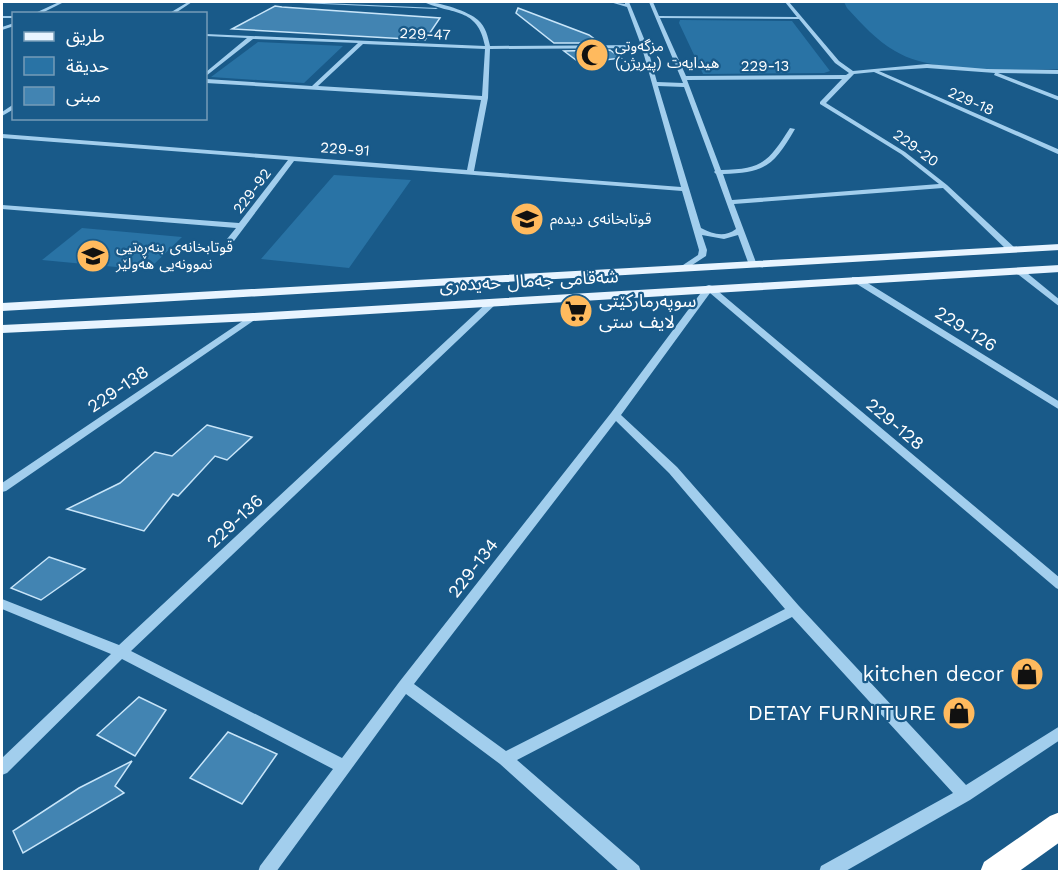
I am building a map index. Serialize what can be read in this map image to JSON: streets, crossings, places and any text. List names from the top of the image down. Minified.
{"streets":{"main road":["شەقامی جەمال حەیدەری"],"street":["229-47","229-13","229-18","229-20","229-91","229-92","229-126","229-138","229-128","229-136","229-134"]},"crossings":[["229-13","229-18"],["229-13","229-20"],["229-20","شەقامی جەمال حەیدەری"],["229-91","229-92"],["شەقامی جەمال حەیدەری","229-126"],["شەقامی جەمال حەیدەری","229-138"],["شەقامی جەمال حەیدەری","229-128"],["شەقامی جەمال حەیدەری","229-136"],["شەقامی جەمال حەیدەری","229-134"],["229-128","229-134"]],"places":{"mosque":["مزگه‌وتی هیدایه‌ت (پیریژن)"],"school or university":["قوتابخانەی دیدەم","قوتابخانەی بنەڕەتیی نموونەیی هەولێر"],"supermarket":["سوپەرمارکێتی لایف ستی"],"shop":["kitchen decor","DETAY FURNITURE"]},"legend":["طريق","حديقة","مبنى"]}
